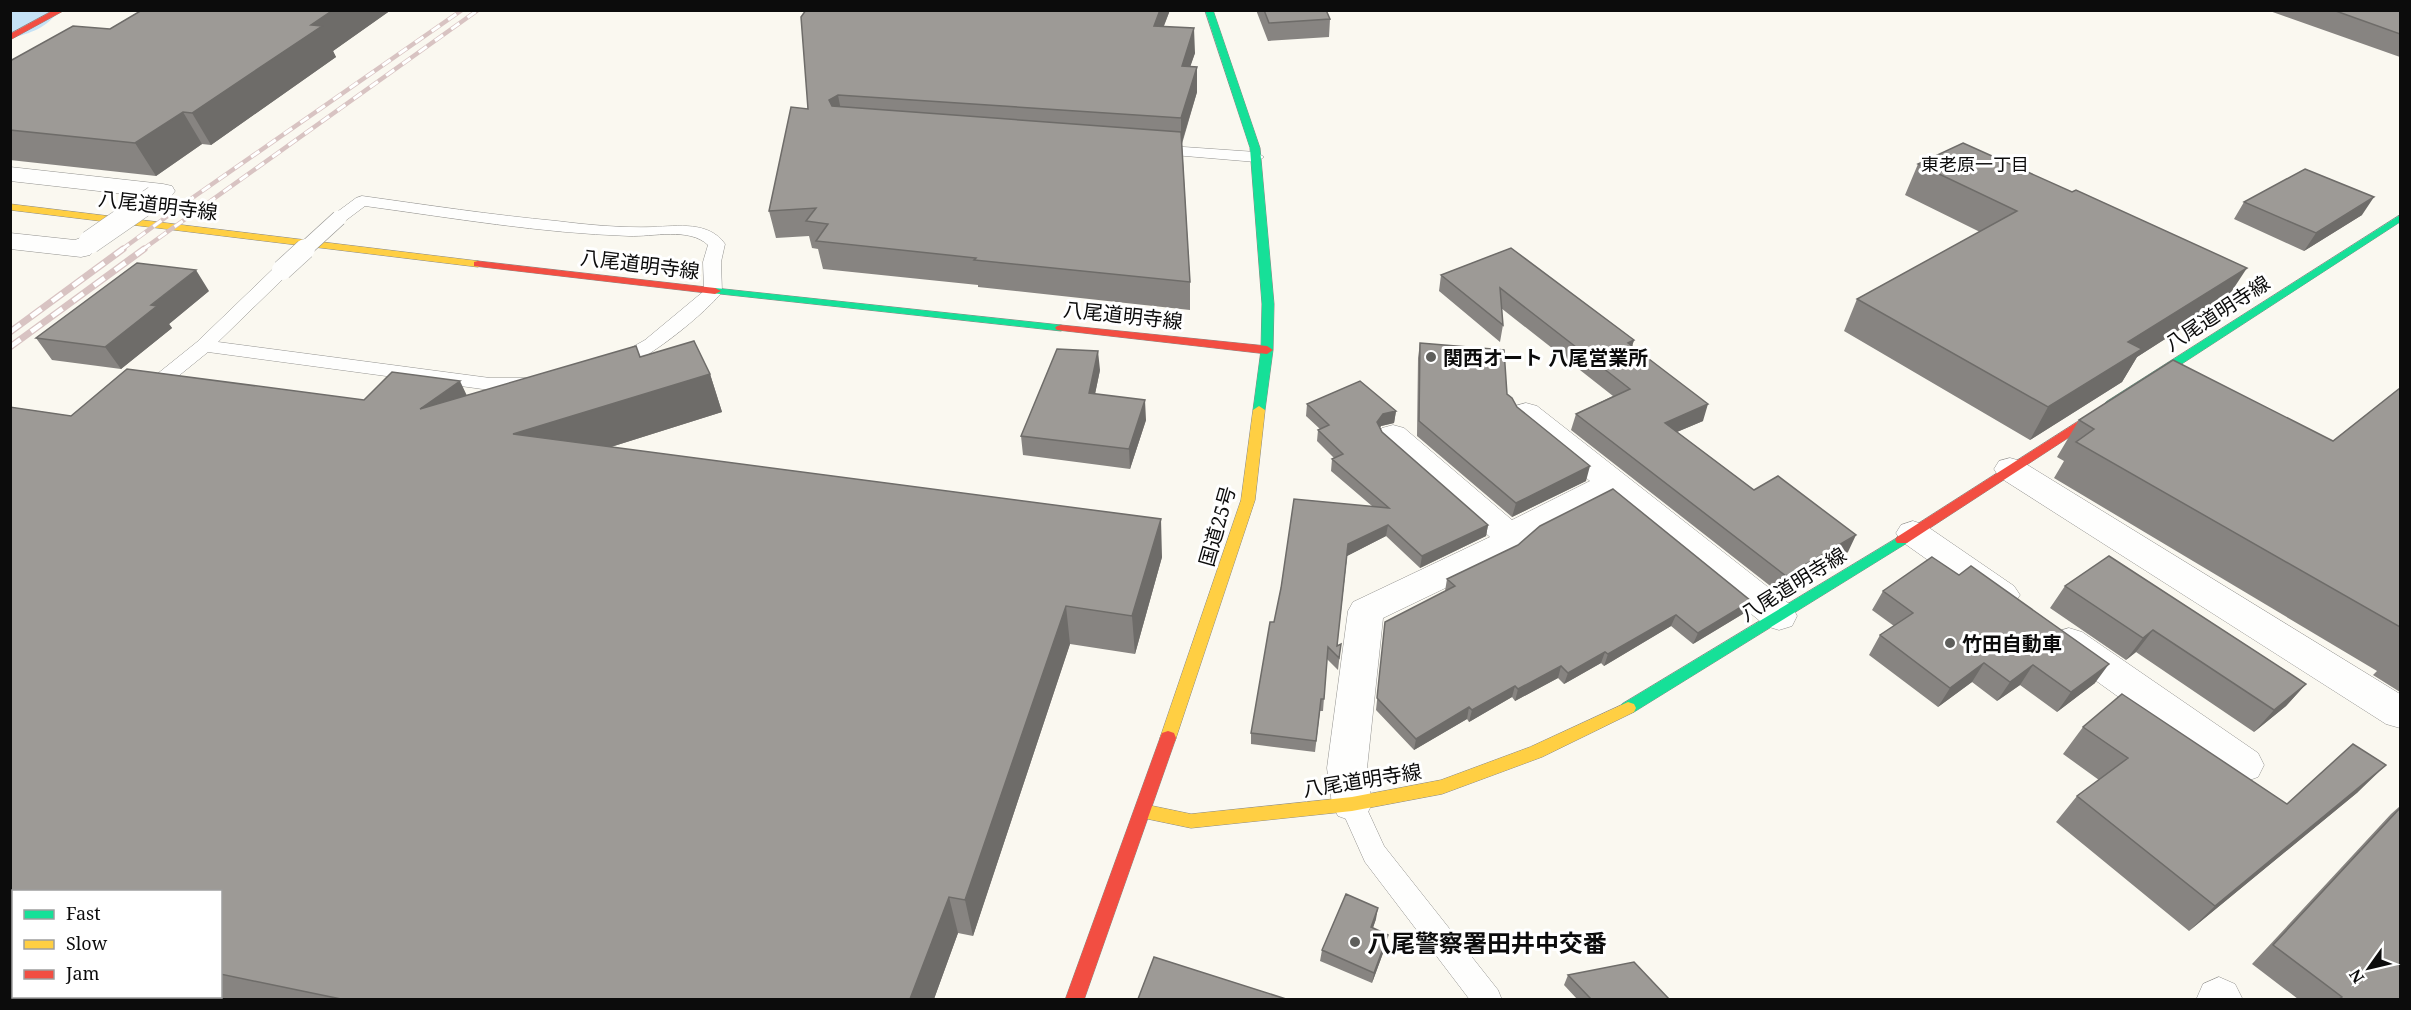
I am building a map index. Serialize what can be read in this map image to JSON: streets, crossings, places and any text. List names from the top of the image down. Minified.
{"streets":{"main road":["八尾道明寺線","国道25号"]},"crossings":[["八尾道明寺線","国道25号"]],"districts":["東老原一丁目"],"places":["関西オート 八尾営業所","竹田自動車","八尾警察署田井中交番"],"legend":["Fast","Slow","Jam"],"north":"bottom left"}
